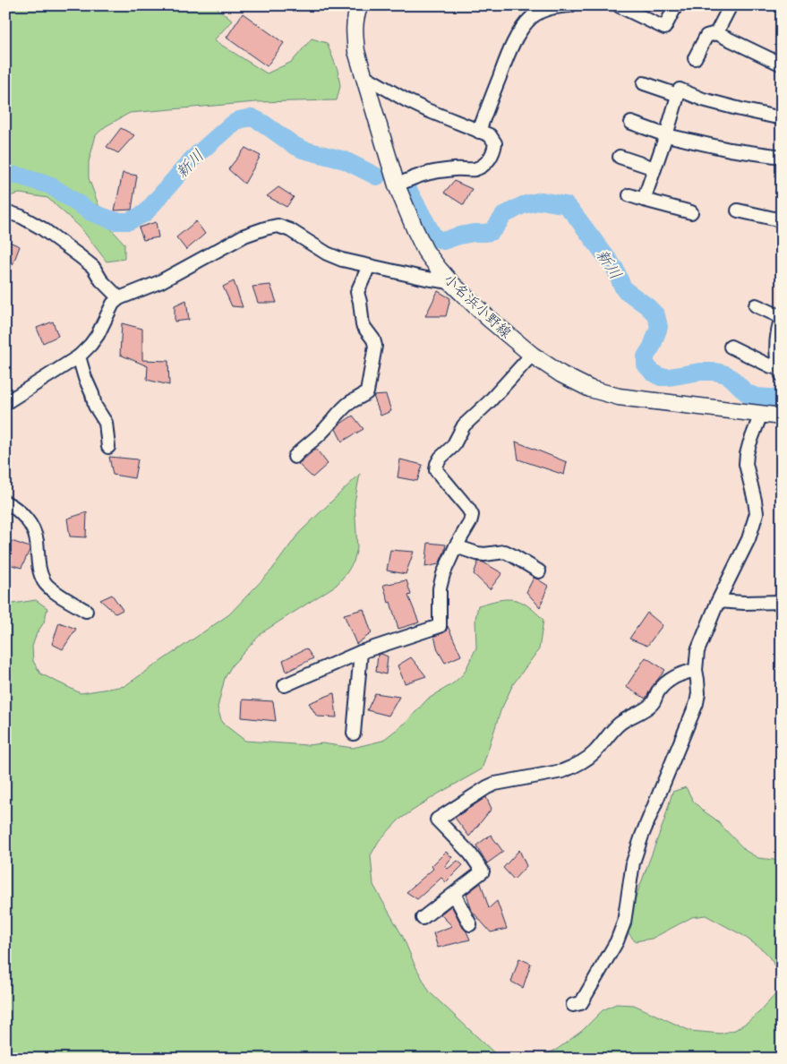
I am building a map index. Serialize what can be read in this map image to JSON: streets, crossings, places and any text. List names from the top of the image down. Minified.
{"streets":{"main road":["小名浜小野線"]},"water":["新川"]}
